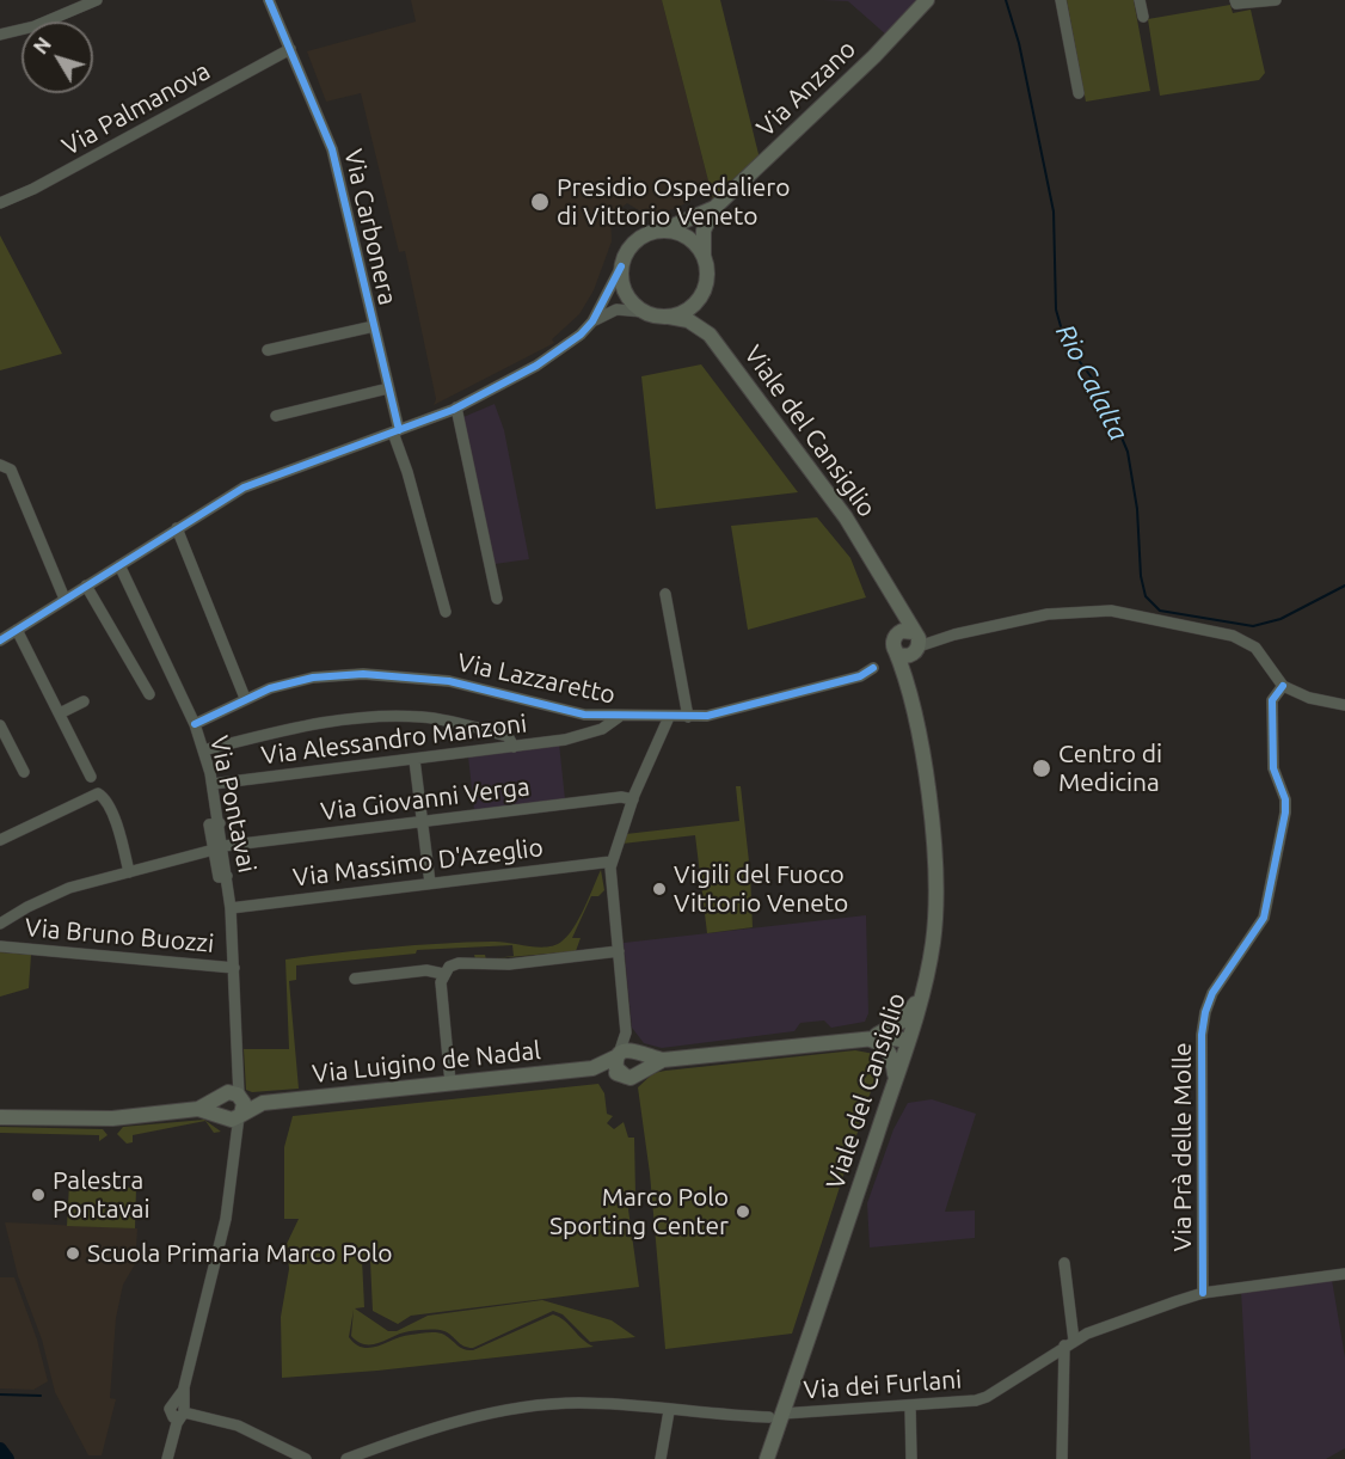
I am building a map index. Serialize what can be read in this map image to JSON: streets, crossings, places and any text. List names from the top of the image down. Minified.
{"streets":{"main road":["Via Anzano","Viale del Cansiglio","Via Luigino de Nadal"],"street":["Via Palmanova","Via Carbonera","Via Lazzaretto","Via Alessandro Manzoni","Via Giovanni Verga","Via Pontavai","Via Massimo D'Azeglio","Via Bruno Buozzi","Via Prà delle Molle","Via dei Furlani"]},"crossings":[["Via Anzano","Viale del Cansiglio"],["Via Palmanova","Via Carbonera"],["Viale del Cansiglio","Via Luigino de Nadal"],["Viale del Cansiglio","Via dei Furlani"],["Via Lazzaretto","Via Alessandro Manzoni"],["Via Lazzaretto","Via Pontavai"],["Via Alessandro Manzoni","Via Pontavai"],["Via Giovanni Verga","Via Pontavai"],["Via Pontavai","Via Massimo D'Azeglio"],["Via Pontavai","Via Bruno Buozzi"],["Via Pontavai","Via Luigino de Nadal"],["Via Prà delle Molle","Via dei Furlani"]],"water":["Rio Calalta"],"places":["Presidio Ospedaliero di Vittorio Veneto","Centro di Medicina","Vigili del Fuoco Vittorio Veneto","Palestra Pontavai","Marco Polo Sporting Center","Scuola Primaria Marco Polo"],"north":"top left"}
